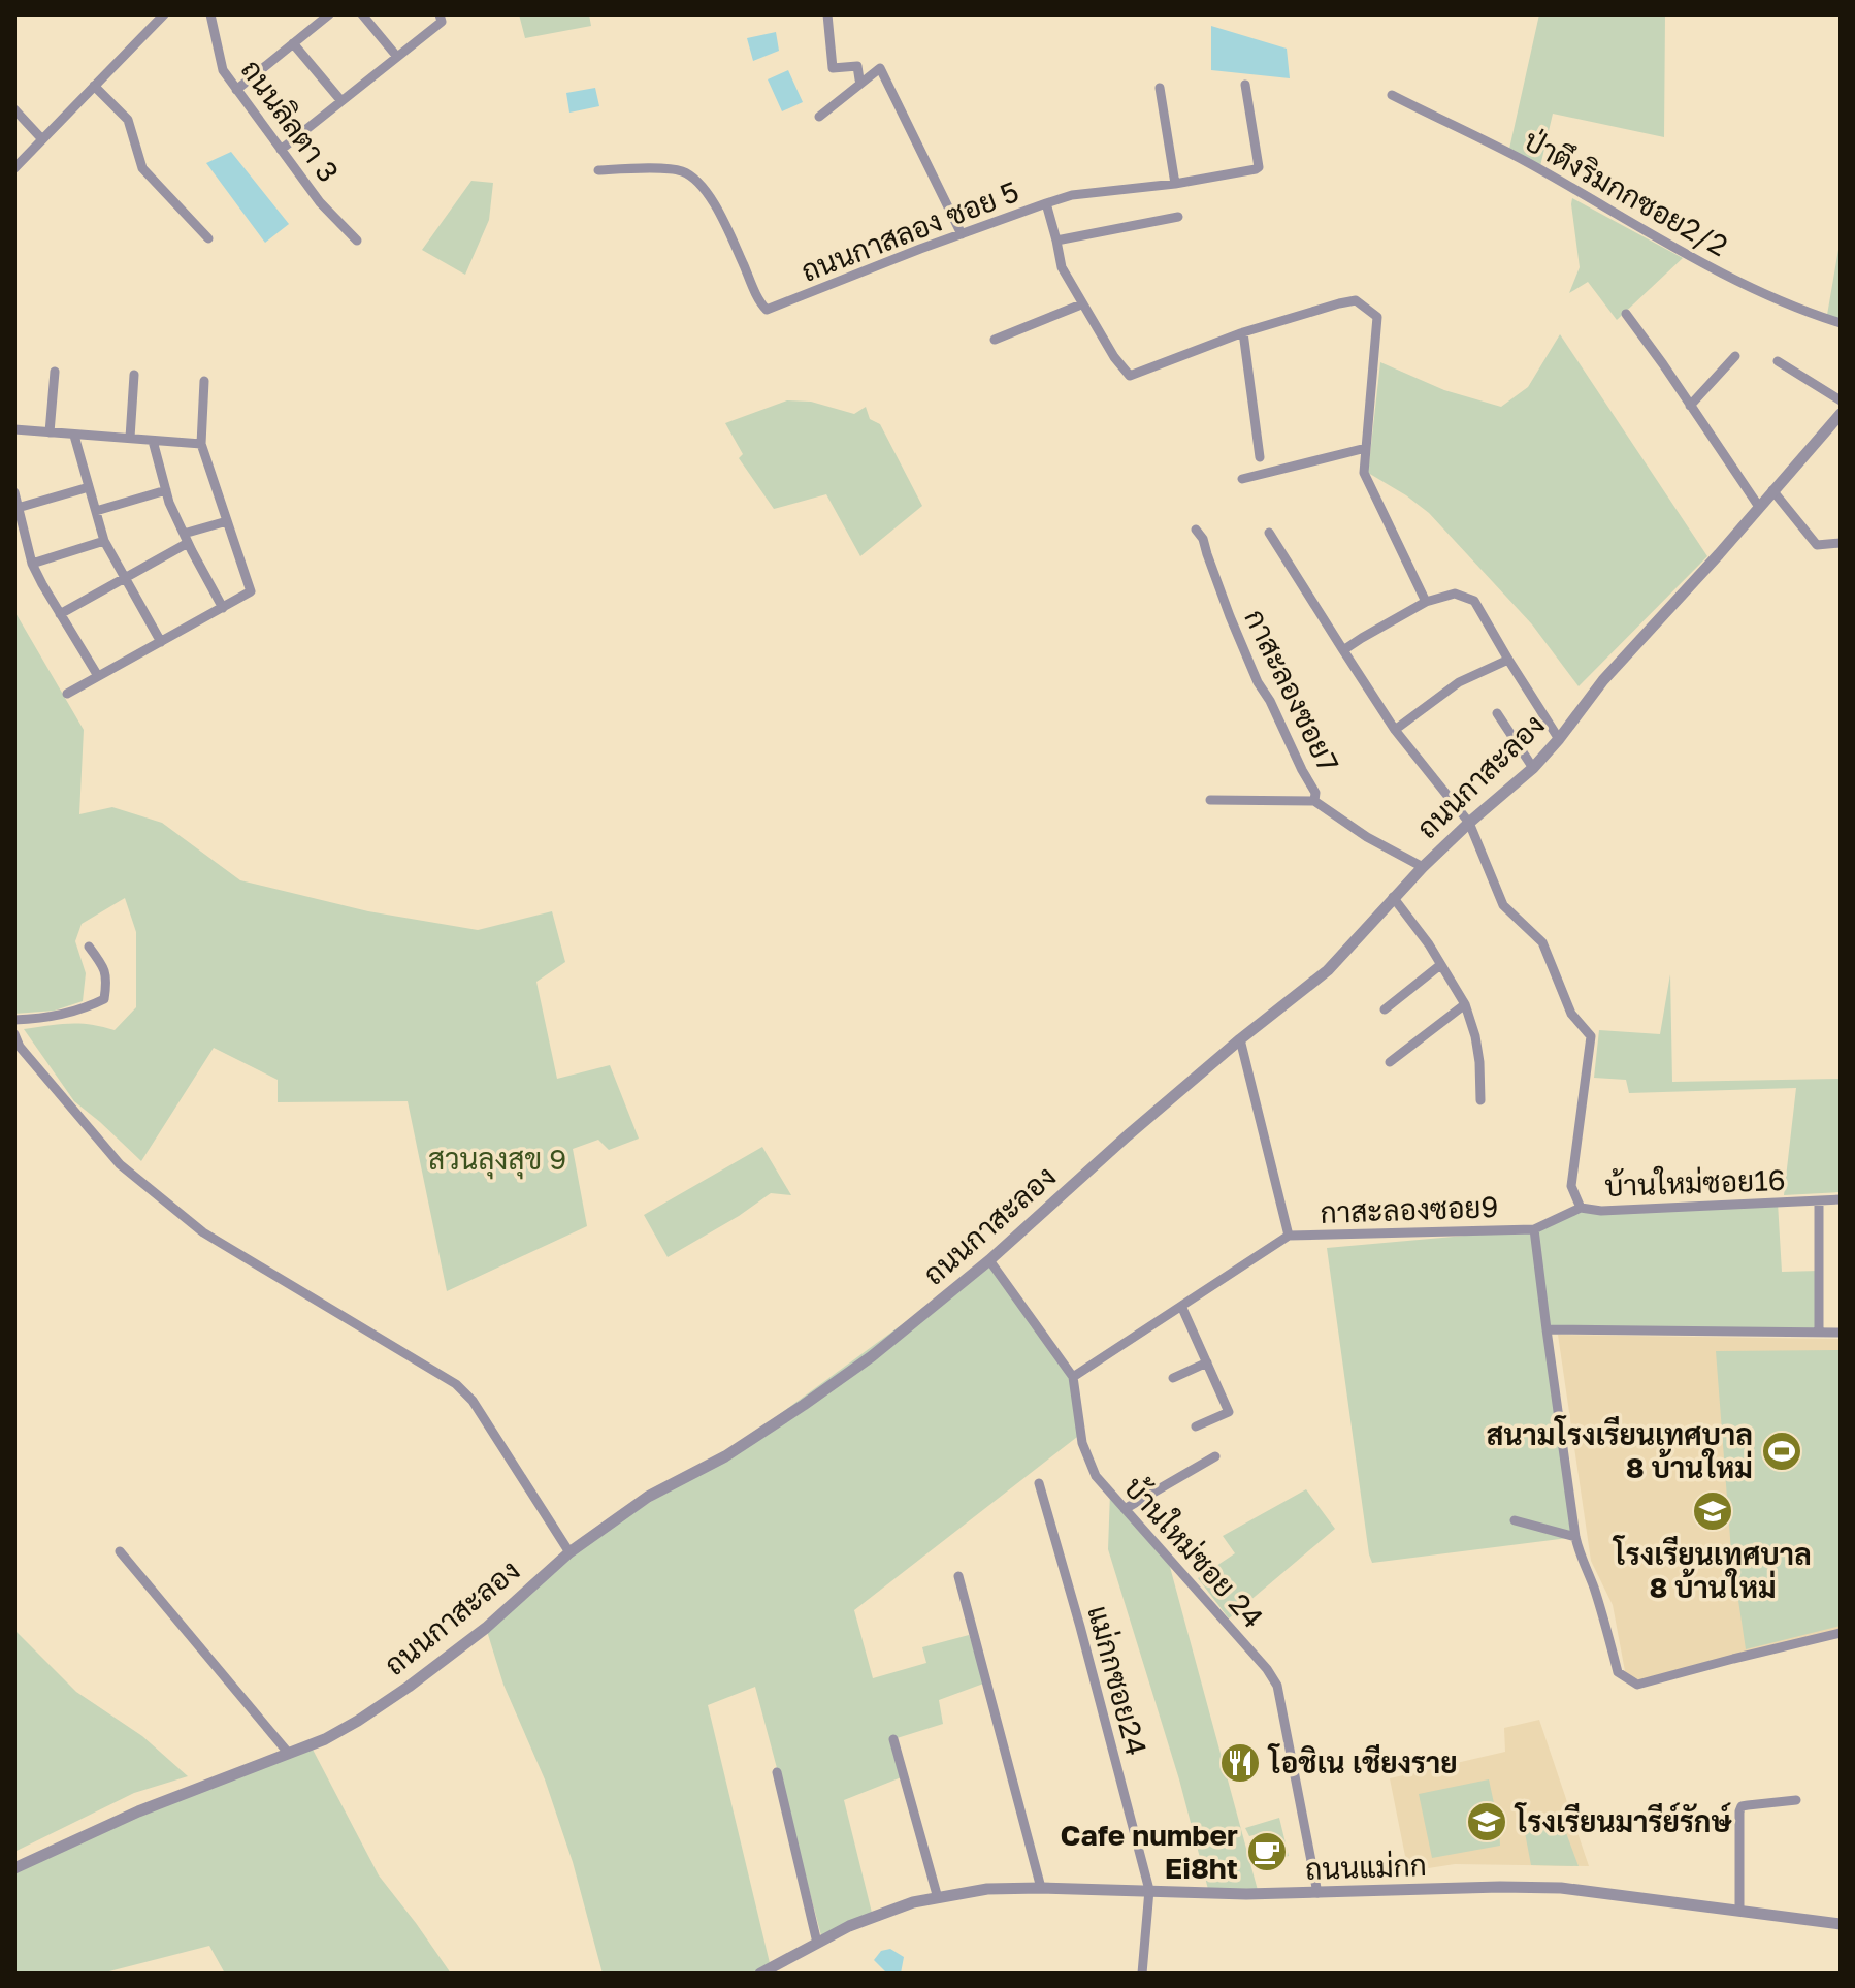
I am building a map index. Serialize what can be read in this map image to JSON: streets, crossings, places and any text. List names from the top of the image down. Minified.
{"streets":{"street":["ถนนลิลตา 3","ป่าตึงริมกกซอย2/2","ถนนกาสลอง ซอย 5","กาสะลองซอย7","ถนนกาสะลอง","บ้านใหม่ซอย16","กาสะลองซอย9","บ้านใหม่ซอย 24","แม่กกซอย24","ถนนแม่กก"]},"crossings":[["กาสะลองซอย7","ถนนกาสะลอง"],["ถนนกาสะลอง","บ้านใหม่ซอย16"],["ถนนกาสะลอง","กาสะลองซอย9"],["ถนนกาสะลอง","บ้านใหม่ซอย 24"],["บ้านใหม่ซอย 24","ถนนแม่กก"],["แม่กกซอย24","ถนนแม่กก"]],"parks":["สวนลุงสุข 9"],"places":{"sports":["สนามโรงเรียนเทศบาล 8 บ้านใหม่"],"school or university":["โรงเรียนเทศบาล 8 บ้านใหม่","โรงเรียนมารีย์รักษ์"],"restaurant":["โอชิเน เชียงราย"],"cafe":["Cafe number Ei8ht"]}}
